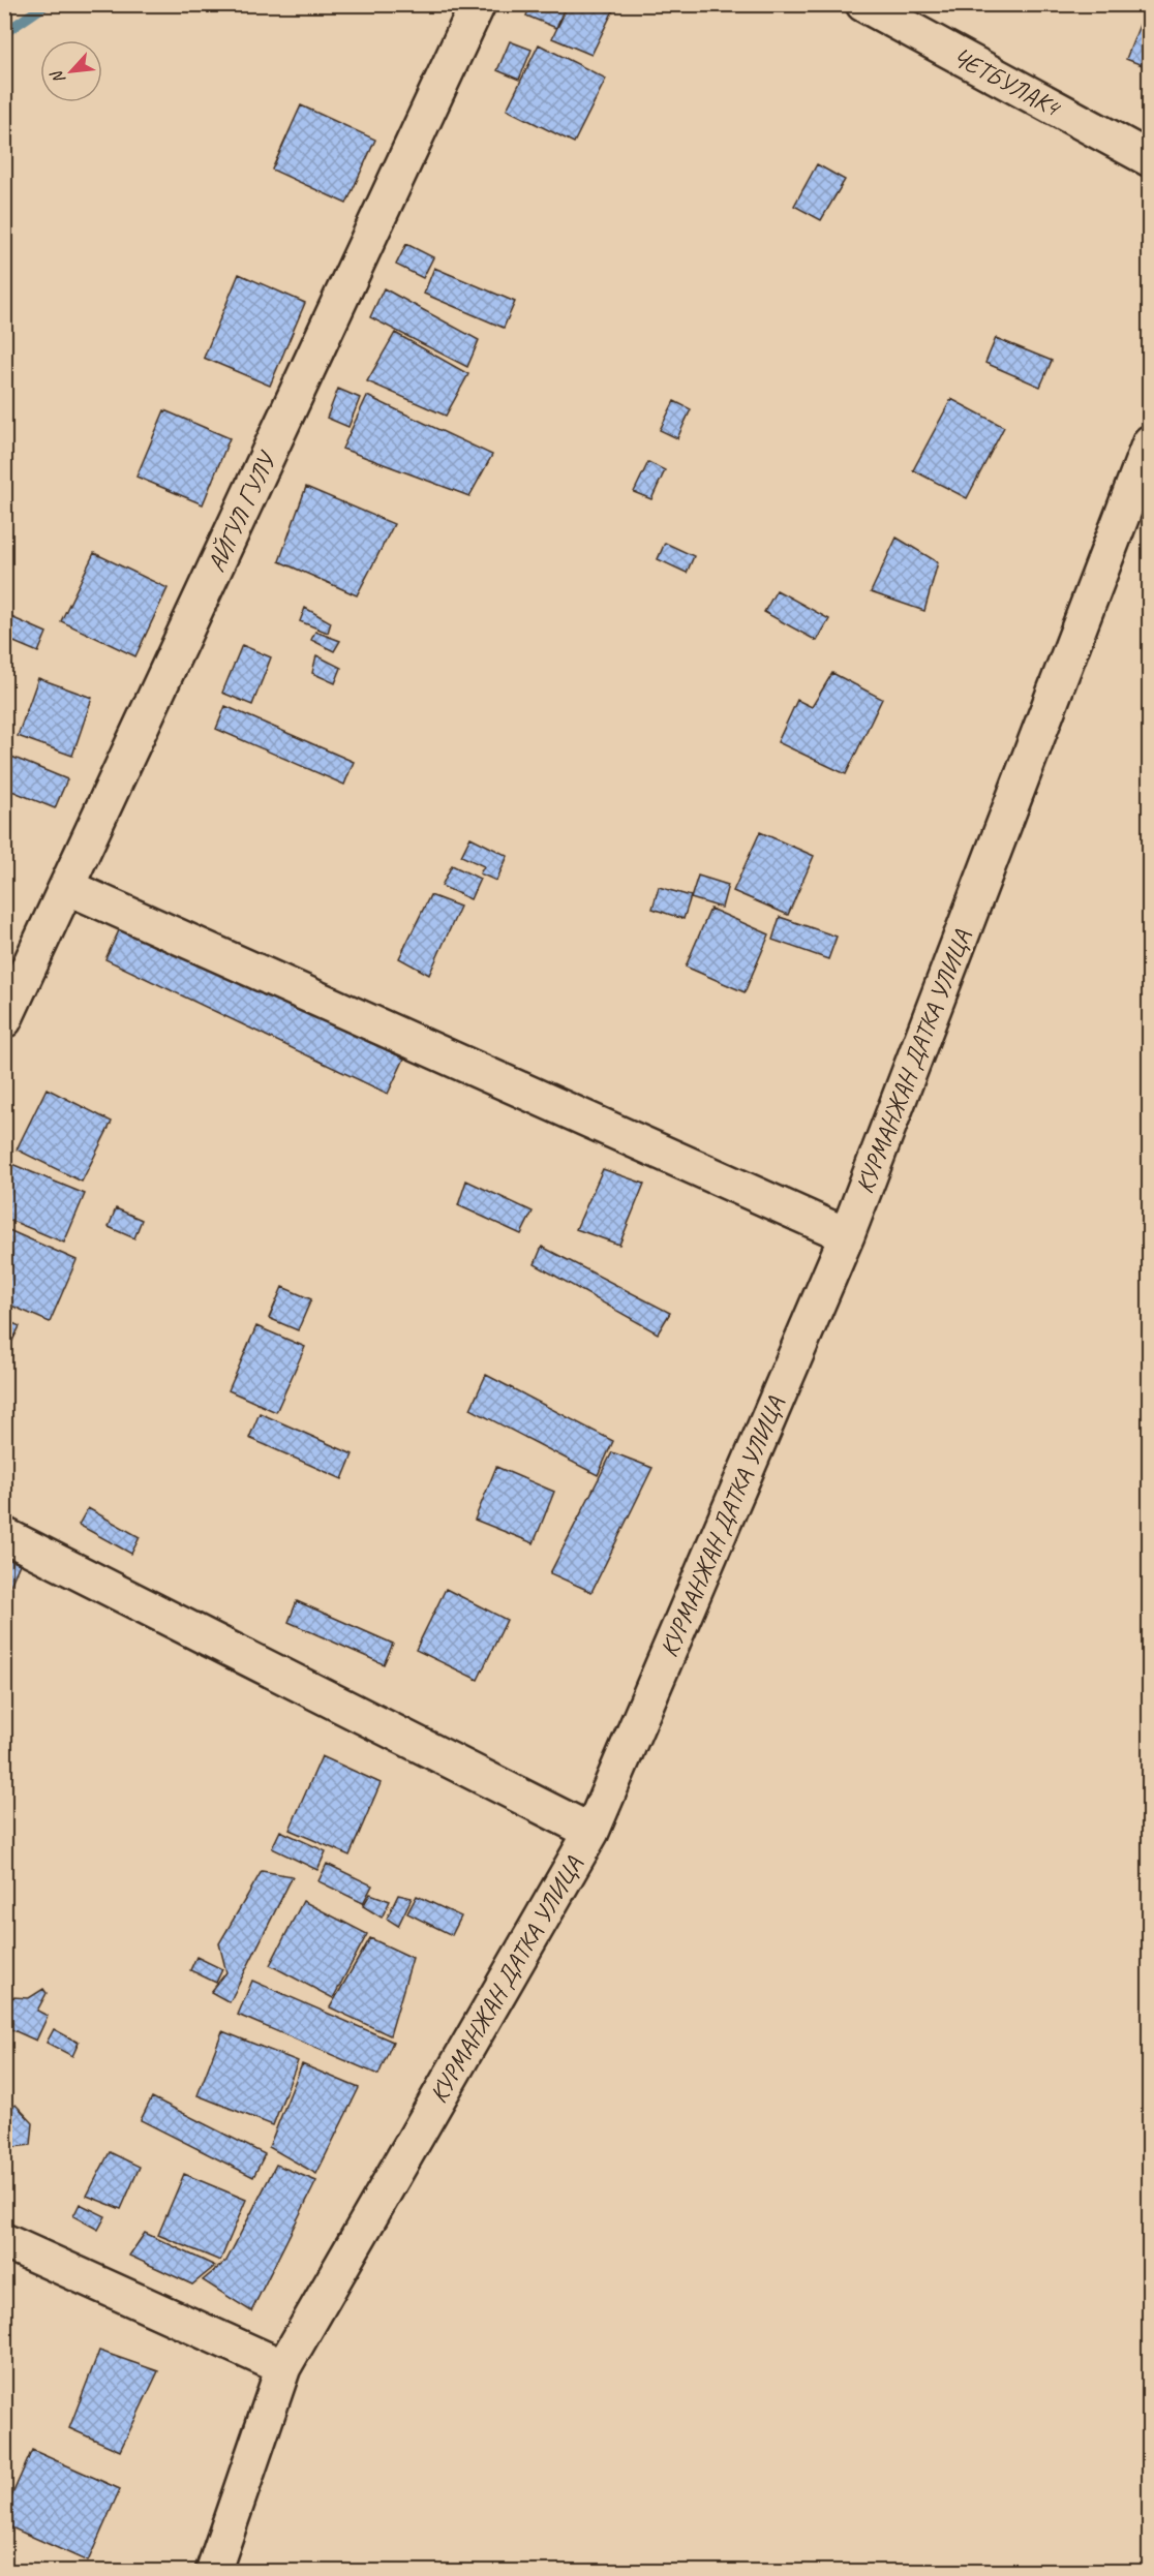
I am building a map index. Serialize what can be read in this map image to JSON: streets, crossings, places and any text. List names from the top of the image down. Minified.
{"streets":{"street":["ЧЕТБУЛАК4","АЙГУЛ ГУЛУ","КУРМАНЖАН ДАТКА УЛИЦА"]},"north":"bottom left"}
